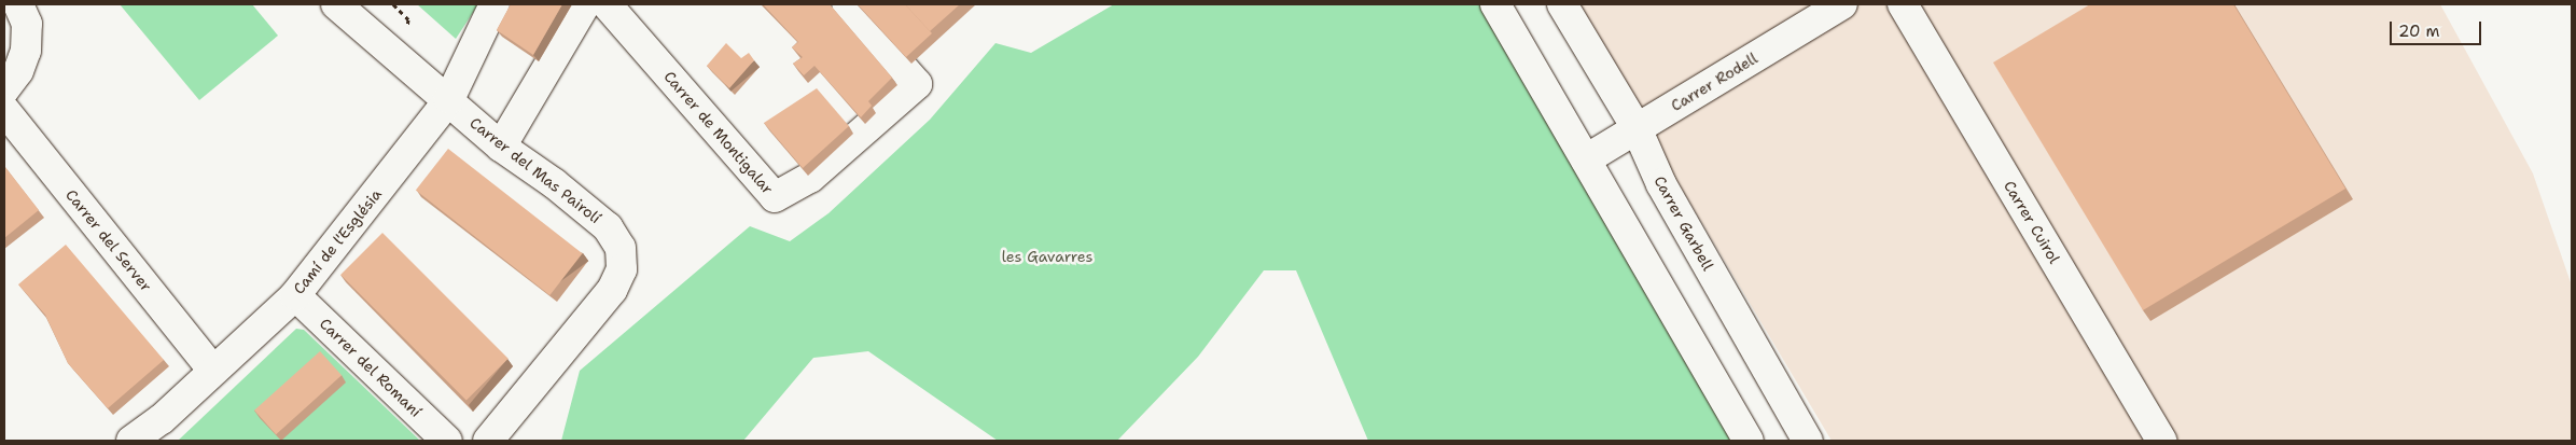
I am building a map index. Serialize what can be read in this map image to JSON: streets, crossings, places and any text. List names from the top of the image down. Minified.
{"streets":{"street":["Carrer Rodell","Carrer de Montigalar","Carrer del Mas Pairolí","Carrer Cuirol","Carrer Garbell","Carrer del Server","Camí de l'Església","Carrer del Romaní"]},"crossings":[["Carrer Rodell","Carrer Garbell"],["Carrer del Mas Pairolí","Camí de l'Església"],["Carrer del Server","Camí de l'Església"],["Camí de l'Església","Carrer del Romaní"]],"parks":["les Gavarres"],"scale_bar":"20 m"}
